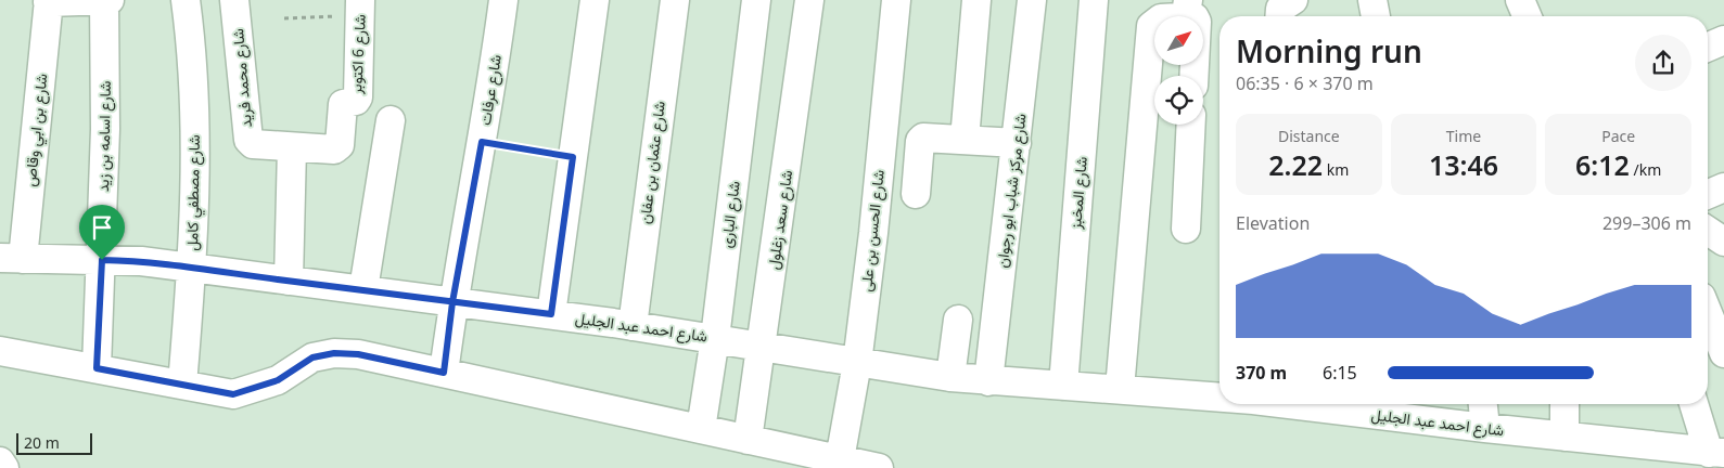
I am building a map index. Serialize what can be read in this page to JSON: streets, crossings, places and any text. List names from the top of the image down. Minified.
{"streets":{"street":["شارع 6 اكتوبر","شارع محمد فريد","شارع عرفات","شارع بن ابي وقاص","شارع اسامه بن زيد","شارع عثمان بن عفان","شارع مركز شباب ابو رجوان","شارع مصطفي كامل","شارع المخبز","شارع البارى","شارع سعد زغلول","شارع الحسن بن على","شارع احمد عبد الجليل"]},"crossings":[["شارع 6 اكتوبر","شارع محمد فريد"],["شارع عرفات","شارع احمد عبد الجليل"],["شارع بن ابي وقاص","شارع احمد عبد الجليل"],["شارع اسامه بن زيد","شارع احمد عبد الجليل"],["شارع عثمان بن عفان","شارع احمد عبد الجليل"],["شارع مركز شباب ابو رجوان","شارع احمد عبد الجليل"],["شارع مصطفي كامل","شارع احمد عبد الجليل"],["شارع المخبز","شارع احمد عبد الجليل"],["شارع البارى","شارع احمد عبد الجليل"],["شارع سعد زغلول","شارع احمد عبد الجليل"],["شارع الحسن بن على","شارع احمد عبد الجليل"]],"scale_bar":"20 m","north":"top right","page":{"heading":["Morning run","06:35 · 6 × 370 m"],"stats":[["Distance","2.22 km"],["Time","13:46"],["Pace","6:12 /km"]],"chart":["Elevation","299–306 m"],"list":[{"name":"370 m","note":"6:15"}],"scale":"20 m"}}
